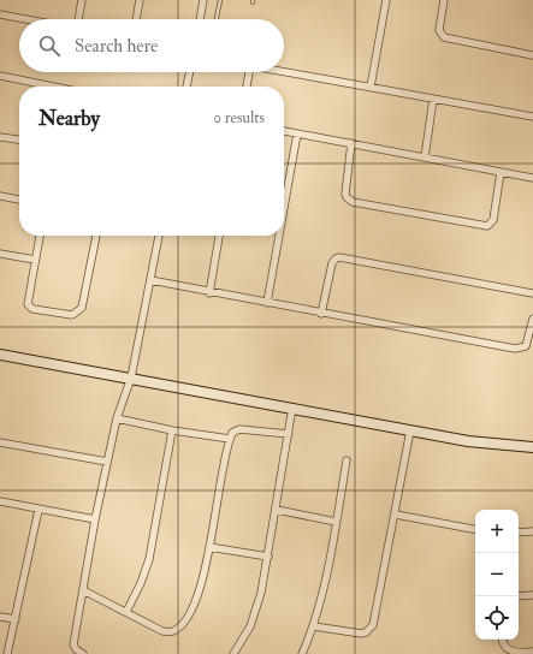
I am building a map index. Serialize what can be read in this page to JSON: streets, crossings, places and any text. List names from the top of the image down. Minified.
{"page":{"search":"Search here","heading":["Nearby","0 results"],"map_buttons":["+","−"]}}
